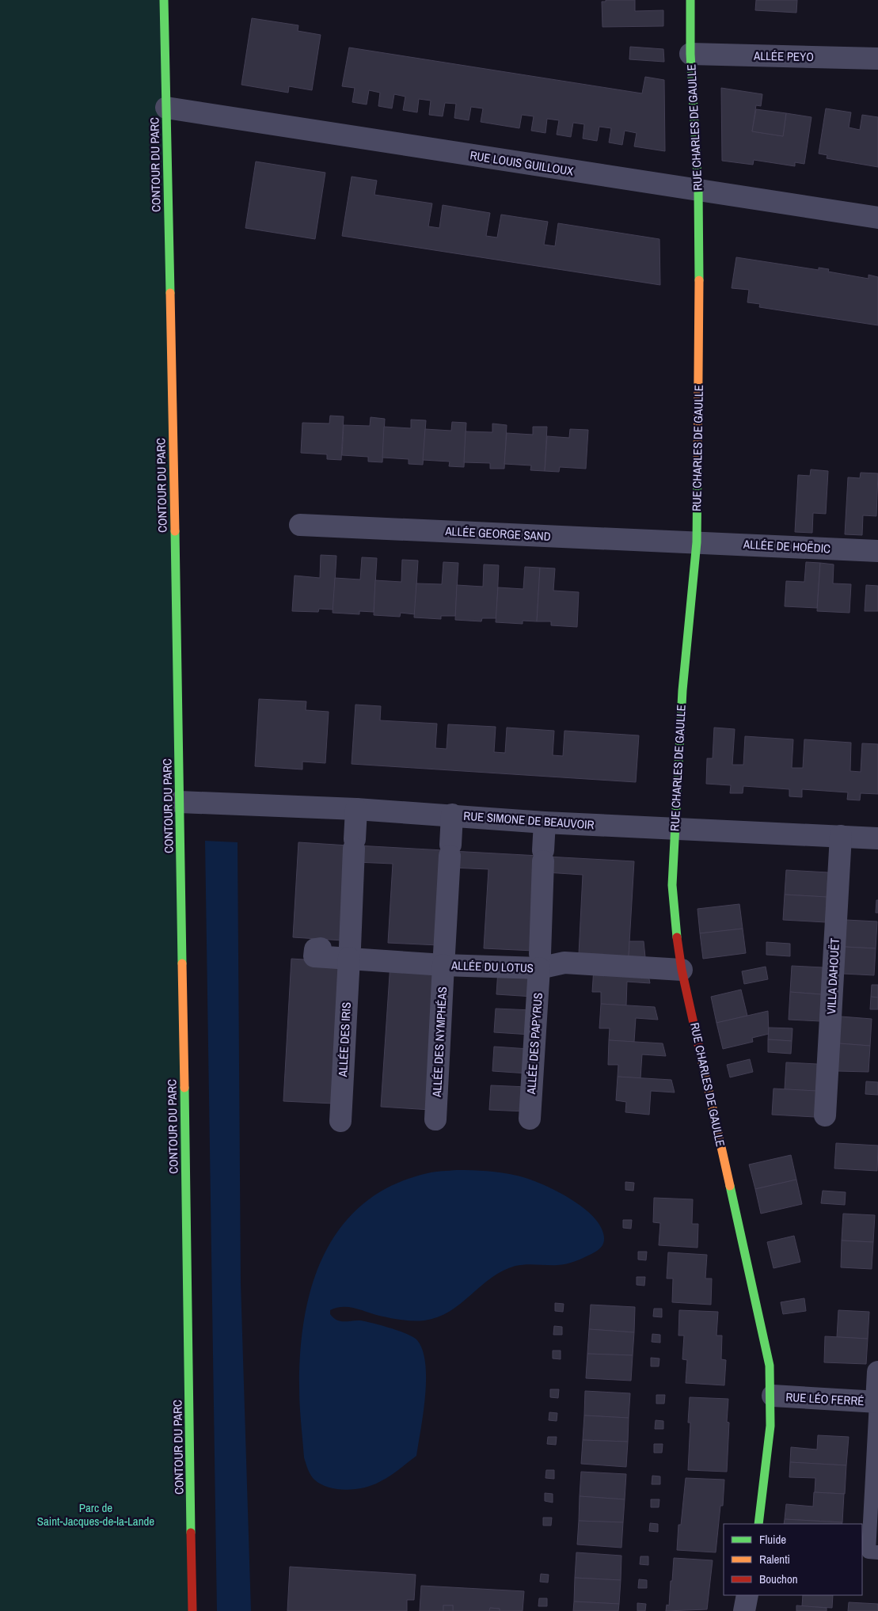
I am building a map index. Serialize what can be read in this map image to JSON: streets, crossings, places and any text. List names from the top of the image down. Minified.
{"streets":{"street":["ALLÉE PEYO","RUE CHARLES DE GAULLE","RUE LOUIS GUILLOUX","CONTOUR DU PARC","ALLÉE GEORGE SAND","ALLÉE DE HOËDIC","RUE SIMONE DE BEAUVOIR","ALLÉE DU LOTUS","VILLA DAHOUËT","ALLÉE DES IRIS","ALLÉE DES NYMPHÉAS","ALLÉE DES PAPYRUS","RUE LÉO FERRÉ"]},"crossings":[["ALLÉE PEYO","RUE CHARLES DE GAULLE"],["RUE CHARLES DE GAULLE","RUE LOUIS GUILLOUX"],["RUE CHARLES DE GAULLE","ALLÉE GEORGE SAND"],["RUE CHARLES DE GAULLE","ALLÉE DE HOËDIC"],["RUE CHARLES DE GAULLE","RUE SIMONE DE BEAUVOIR"],["RUE CHARLES DE GAULLE","ALLÉE DU LOTUS"],["RUE CHARLES DE GAULLE","RUE LÉO FERRÉ"],["RUE LOUIS GUILLOUX","CONTOUR DU PARC"],["CONTOUR DU PARC","RUE SIMONE DE BEAUVOIR"],["ALLÉE GEORGE SAND","ALLÉE DE HOËDIC"],["RUE SIMONE DE BEAUVOIR","VILLA DAHOUËT"],["RUE SIMONE DE BEAUVOIR","ALLÉE DES IRIS"],["RUE SIMONE DE BEAUVOIR","ALLÉE DES NYMPHÉAS"],["RUE SIMONE DE BEAUVOIR","ALLÉE DES PAPYRUS"],["ALLÉE DU LOTUS","ALLÉE DES IRIS"],["ALLÉE DU LOTUS","ALLÉE DES NYMPHÉAS"],["ALLÉE DU LOTUS","ALLÉE DES PAPYRUS"]],"parks":["Parc de Saint-Jacques-de-la-Lande"],"legend":["Fluide","Ralenti","Bouchon"]}
